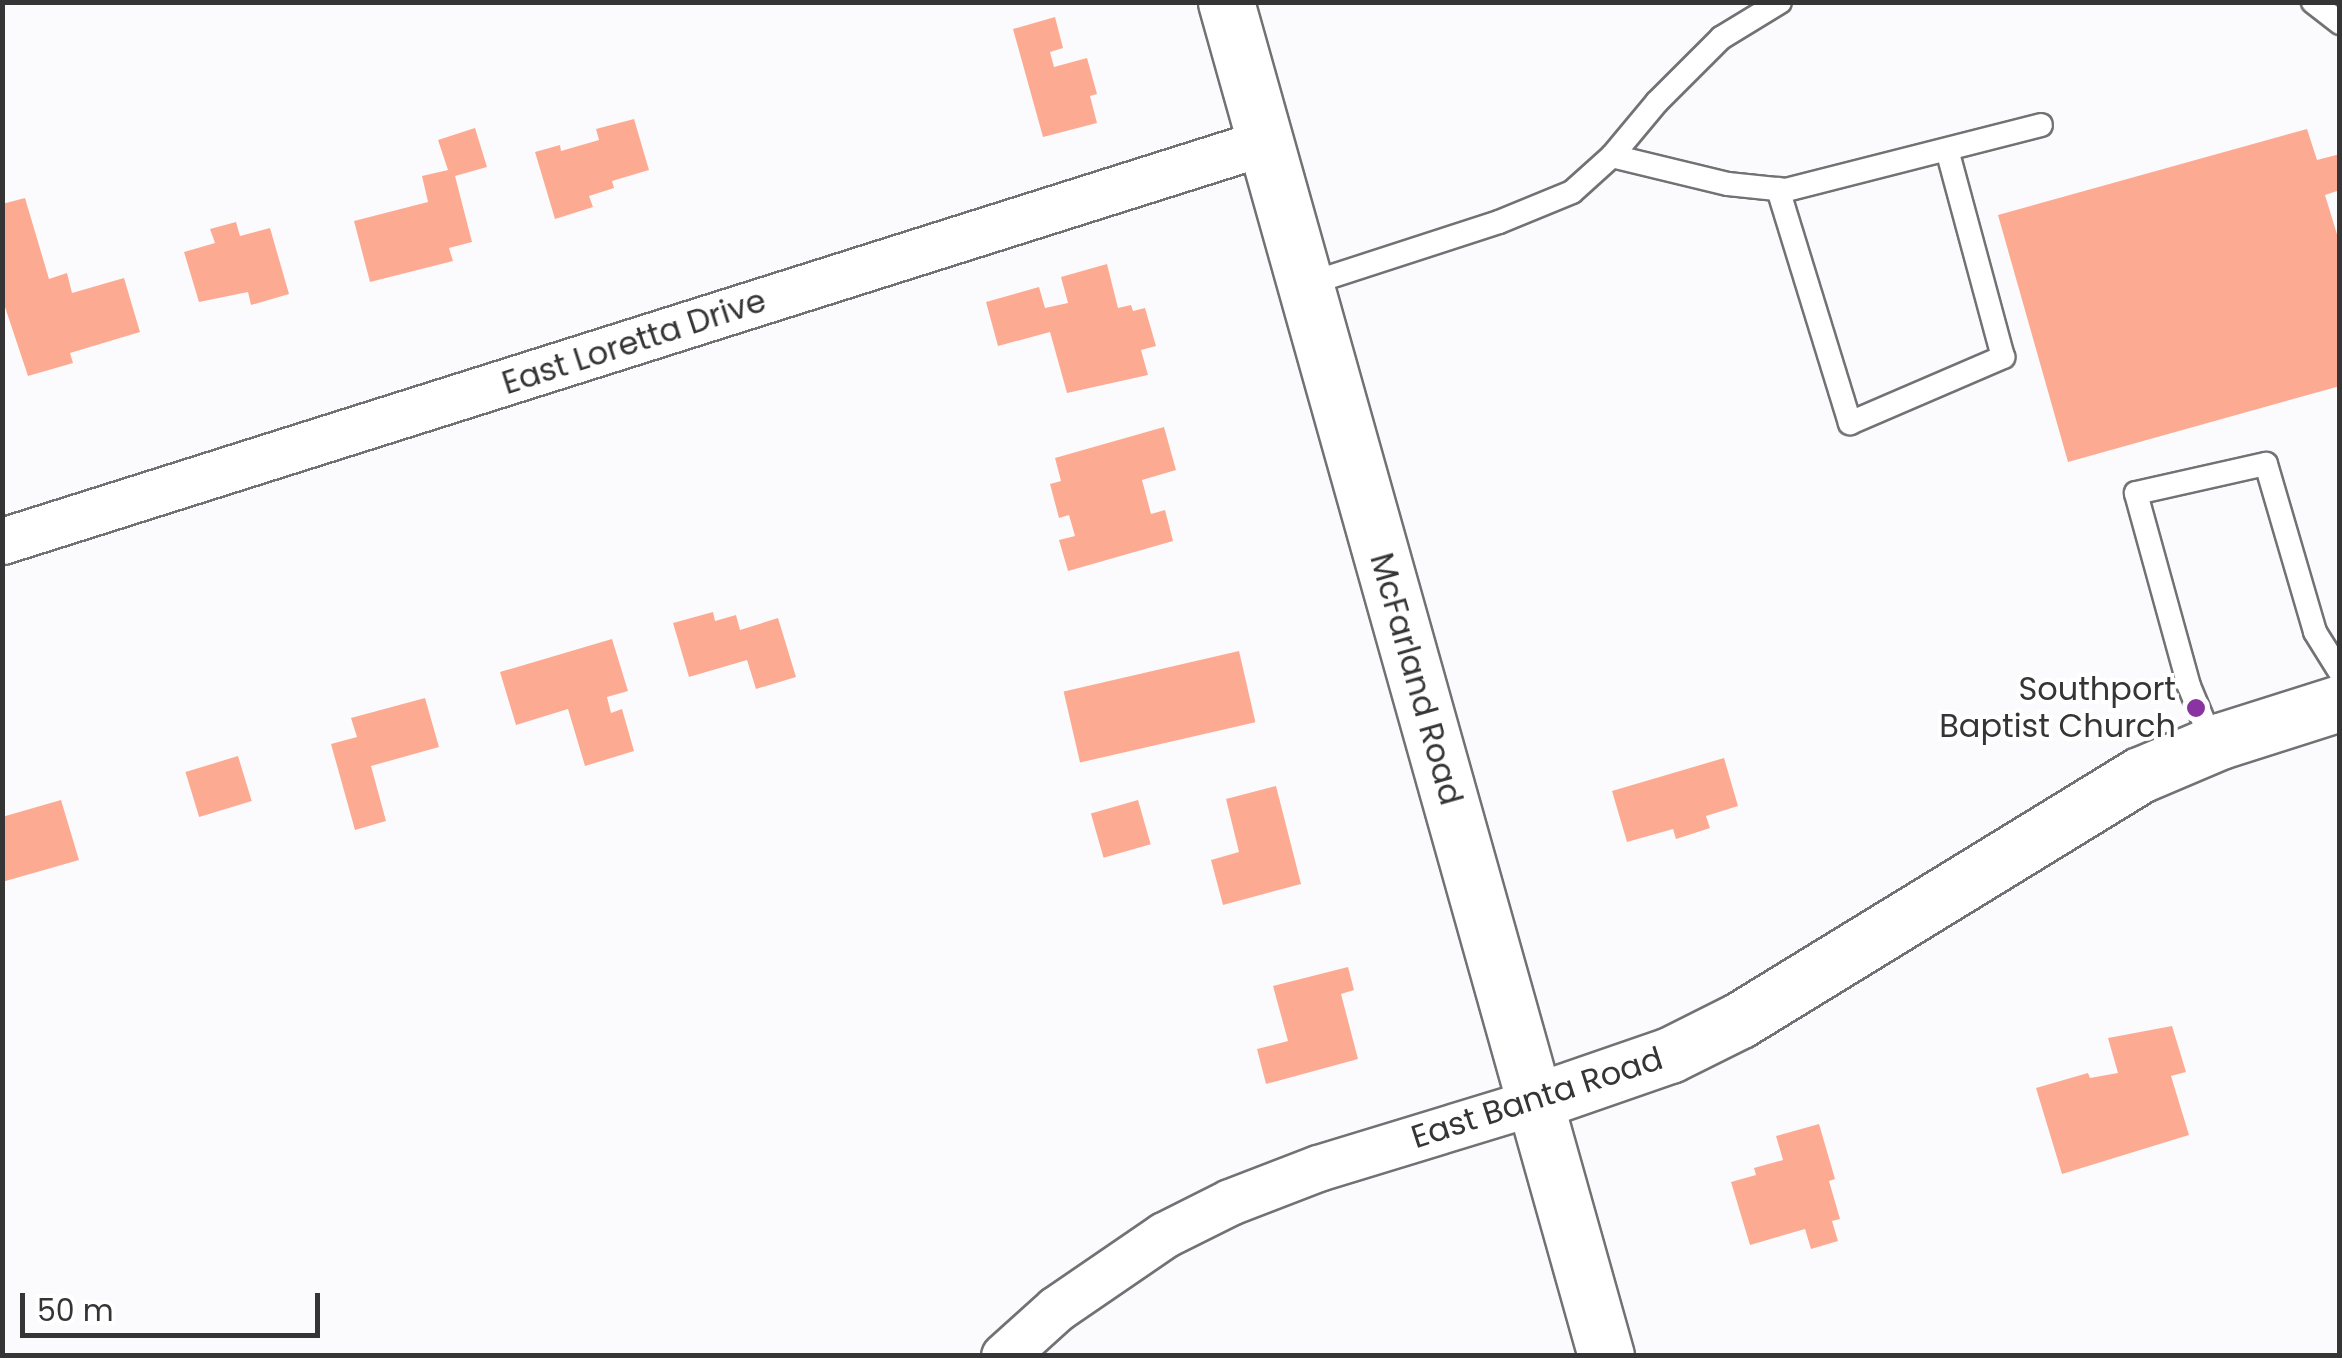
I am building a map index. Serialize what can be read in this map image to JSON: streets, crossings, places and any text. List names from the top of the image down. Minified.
{"streets":{"street":["East Loretta Drive","McFarland Road","East Banta Road"]},"crossings":[["East Loretta Drive","McFarland Road"],["McFarland Road","East Banta Road"]],"places":["Southport Baptist Church"],"scale_bar":"50 m"}
